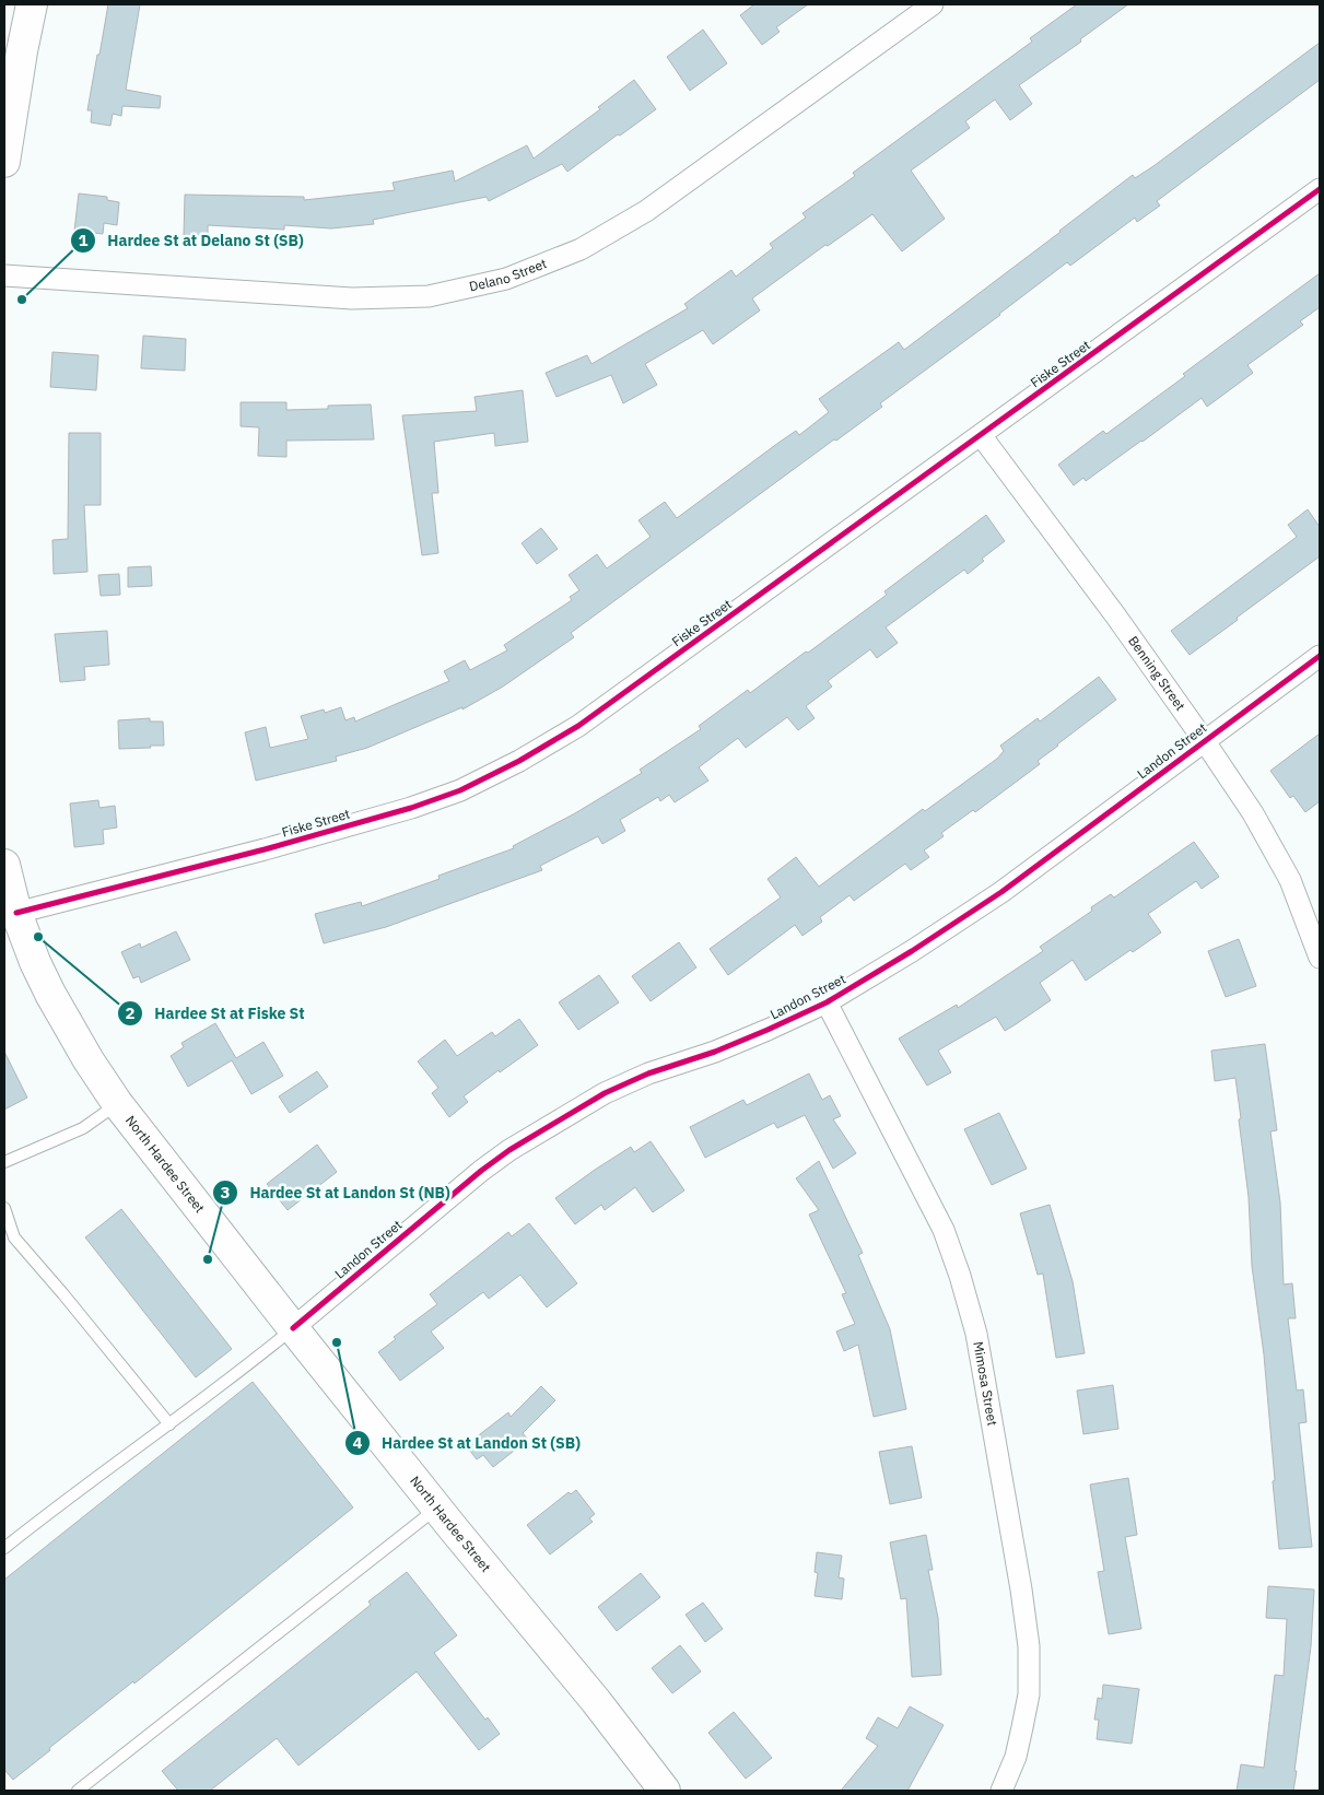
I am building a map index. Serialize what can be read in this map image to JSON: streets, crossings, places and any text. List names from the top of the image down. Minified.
{"streets":{"street":["Delano Street","Fiske Street","Benning Street","Landon Street","North Hardee Street","Mimosa Street"]},"crossings":[["Fiske Street","Benning Street"],["Fiske Street","North Hardee Street"],["Benning Street","Landon Street"],["Landon Street","North Hardee Street"],["Landon Street","Mimosa Street"]],"places":["Hardee St at Delano St (SB)","Hardee St at Fiske St","Hardee St at Landon St (NB)","Hardee St at Landon St (SB)"]}
